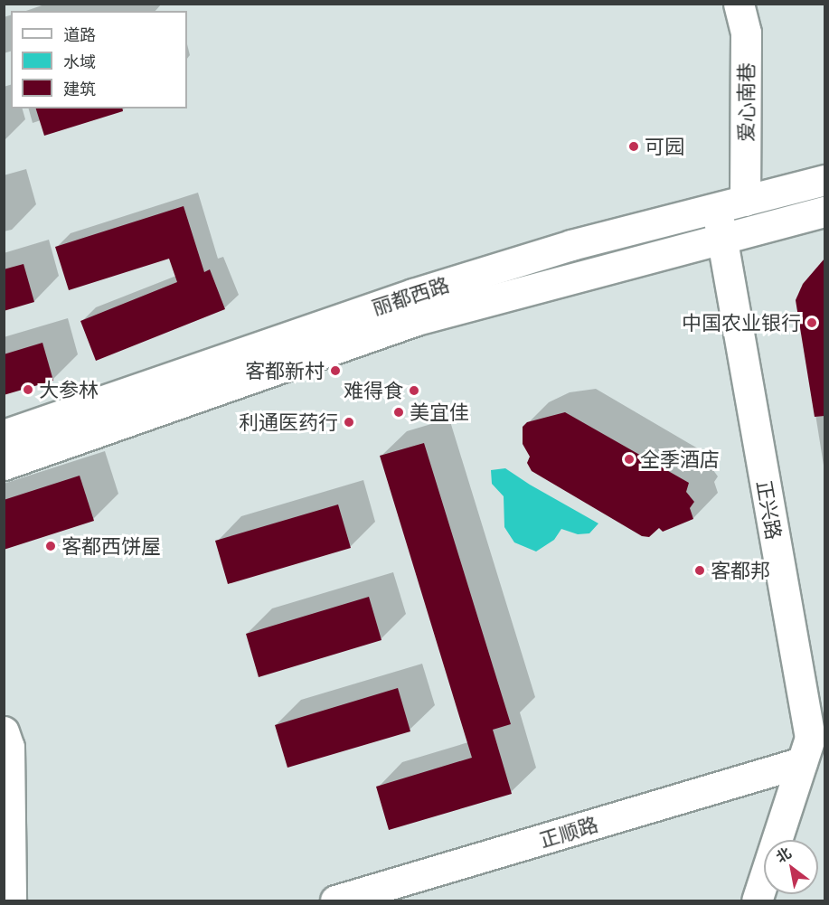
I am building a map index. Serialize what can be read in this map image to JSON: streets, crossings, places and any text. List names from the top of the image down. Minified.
{"streets":{"main road":["爱心南巷","丽都西路","正兴路","正顺路"]},"crossings":[["爱心南巷","丽都西路"],["丽都西路","正兴路"],["正兴路","正顺路"]],"places":["可园","中国农业银行","客都新村","大参林","难得食","美宜佳","利通医药行","全季酒店","客都西饼屋","客都邦"],"legend":["道路","水域","建筑"],"north":"top left"}
